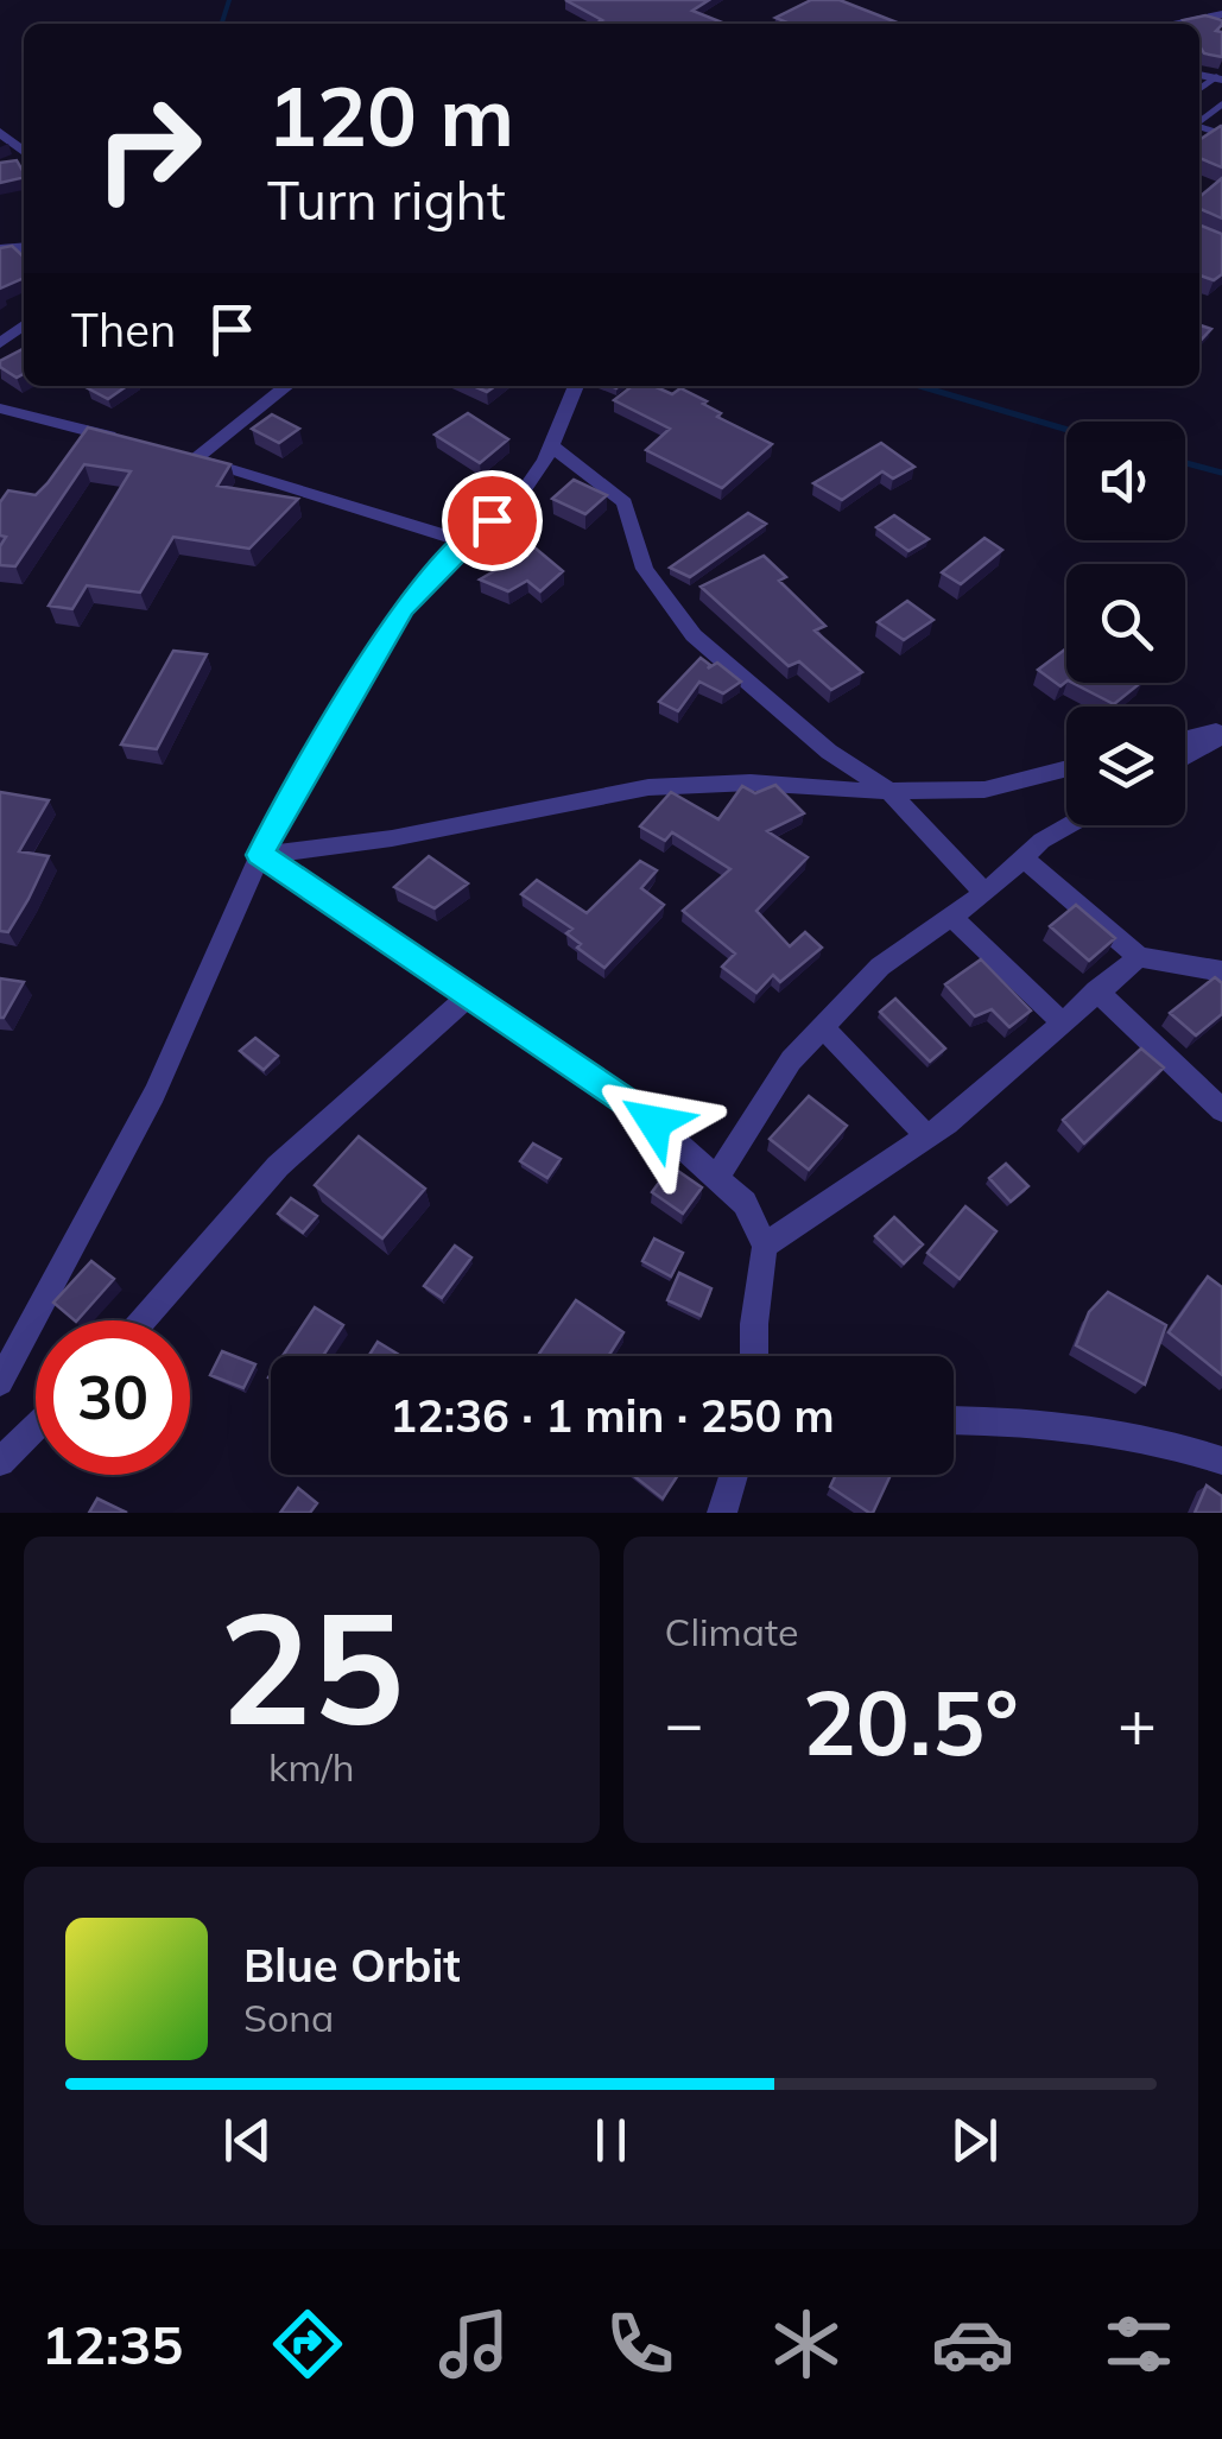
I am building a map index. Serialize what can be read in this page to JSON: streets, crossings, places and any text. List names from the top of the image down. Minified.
{"page":{"turn":["120 m","Turn right"],"then":"Then","limit":"30","trip":"12:36 · 1 min · 250 m","tile":[["25","km/h"],"Climate"],"heat":["−","20.5°","+"],"song":["Blue Orbit","Sona"],"tabs":"12:35"}}
